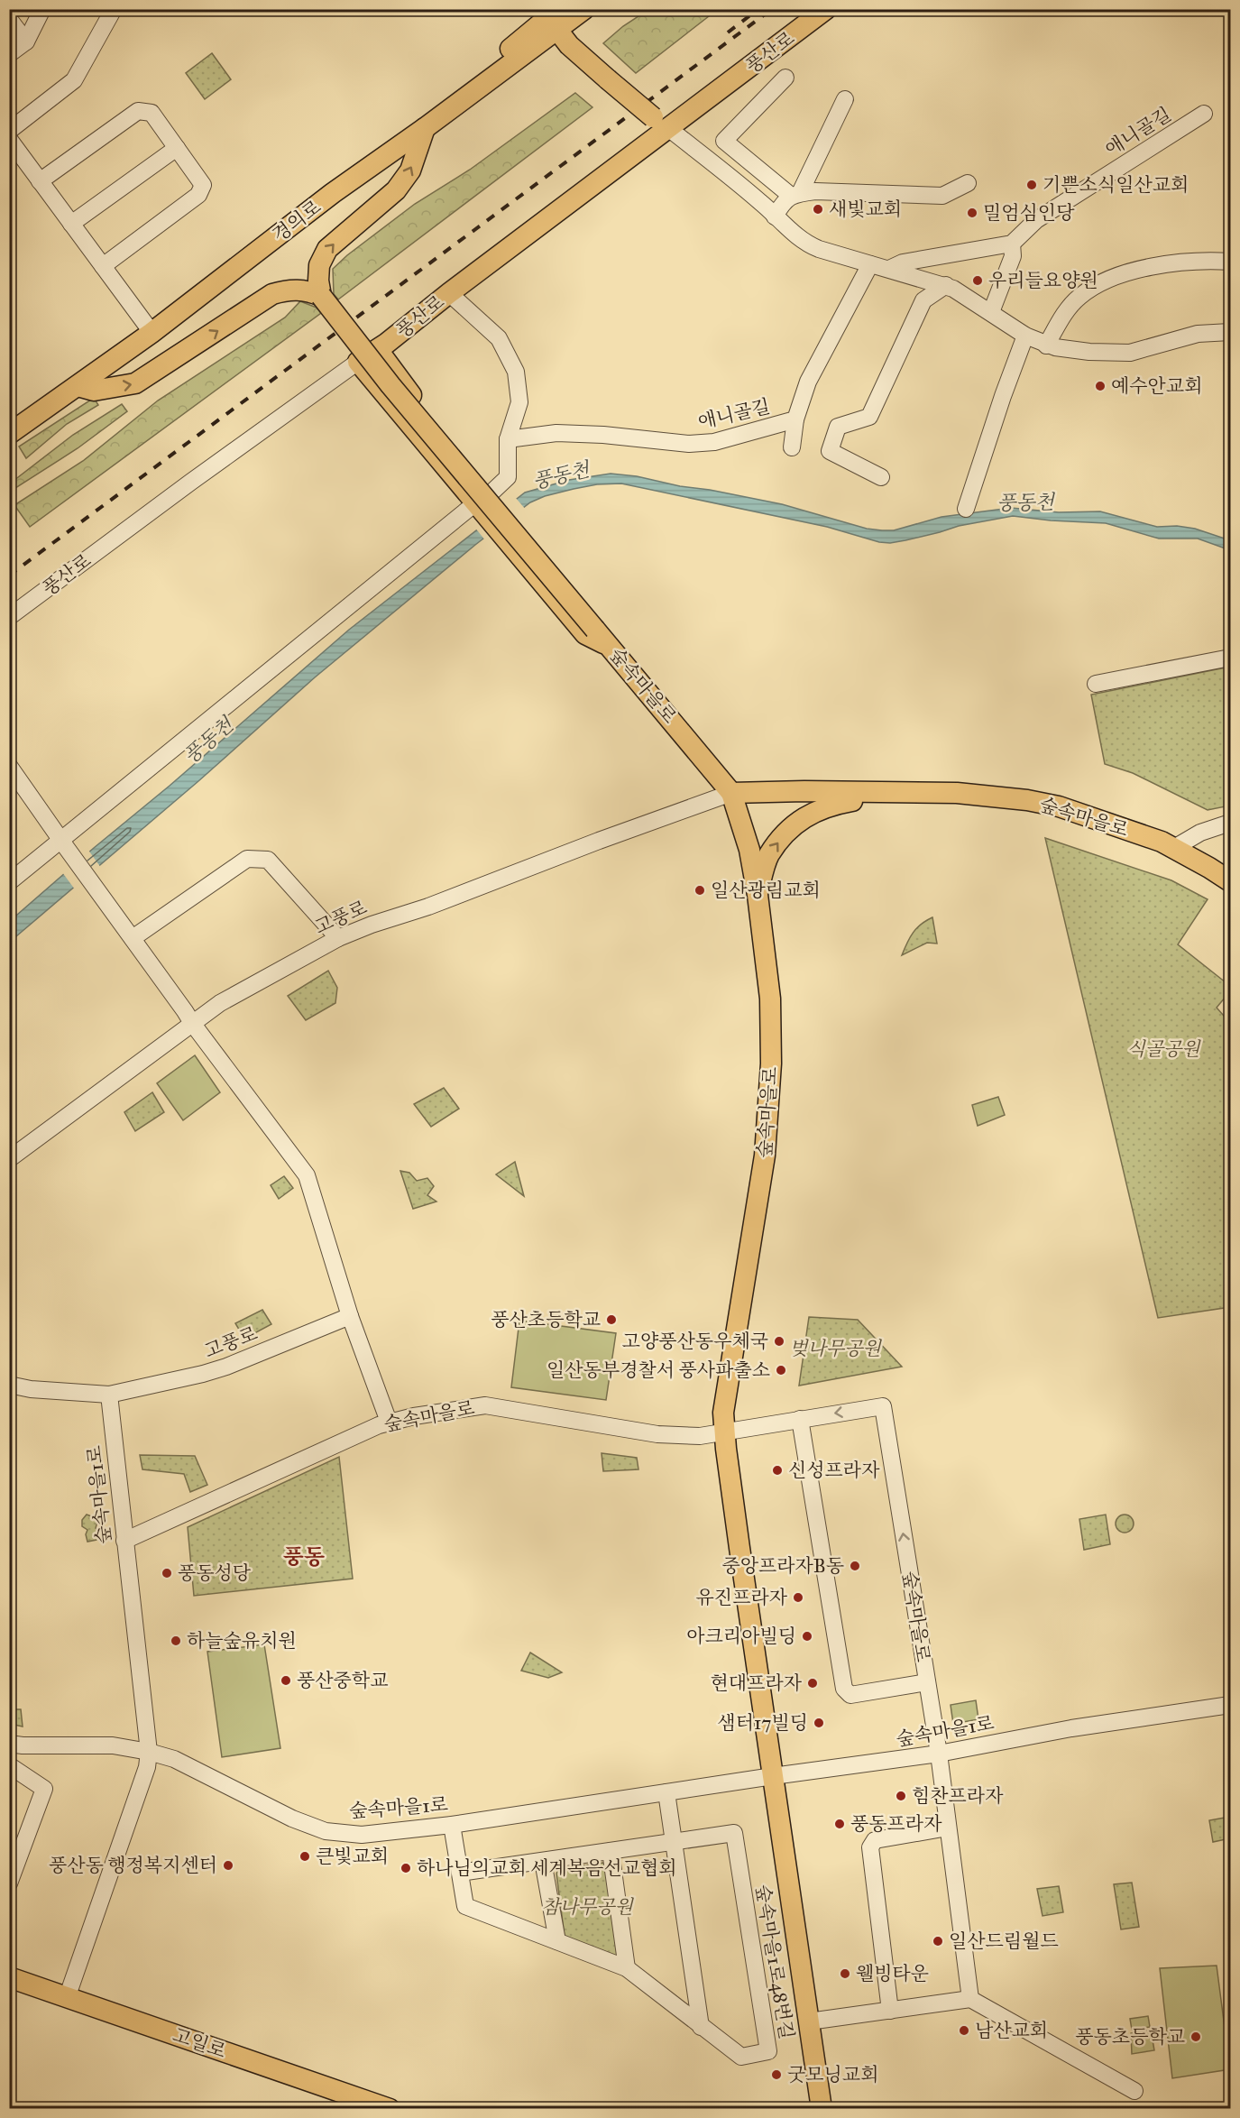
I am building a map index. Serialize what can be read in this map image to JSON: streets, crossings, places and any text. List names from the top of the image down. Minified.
{"streets":{"main road":["풍산로","경의로","숲속마을로","고일로"],"street":["애니골길","고풍로","숲속마을1로","숲속마을1로48번길"]},"crossings":[["숲속마을로","고풍로"],["숲속마을로","숲속마을1로"],["고풍로","숲속마을1로"],["숲속마을1로","숲속마을1로48번길"],["숲속마을1로","고일로"]],"districts":["풍동"],"water":["풍동천"],"parks":["식골공원","벚나무공원","참나무공원"],"places":["기쁜소식일산교회","새빛교회","밀엄심인당","우리들요양원","예수안교회","일산광림교회","풍산초등학교","고양풍산동우체국","일산동부경찰서 풍사파출소","신성프라자","중앙프라자B동","풍동성당","유진프라자","아크리아빌딩","하늘숲유치원","풍산중학교","현대프라자","샘터17빌딩","힘찬프라자","풍동프라자","큰빛교회","풍산동 행정복지센터","하나님의교회 세계복음선교협회","일산드림월드","웰빙타운","남산교회","풍동초등학교","굿모닝교회"]}
